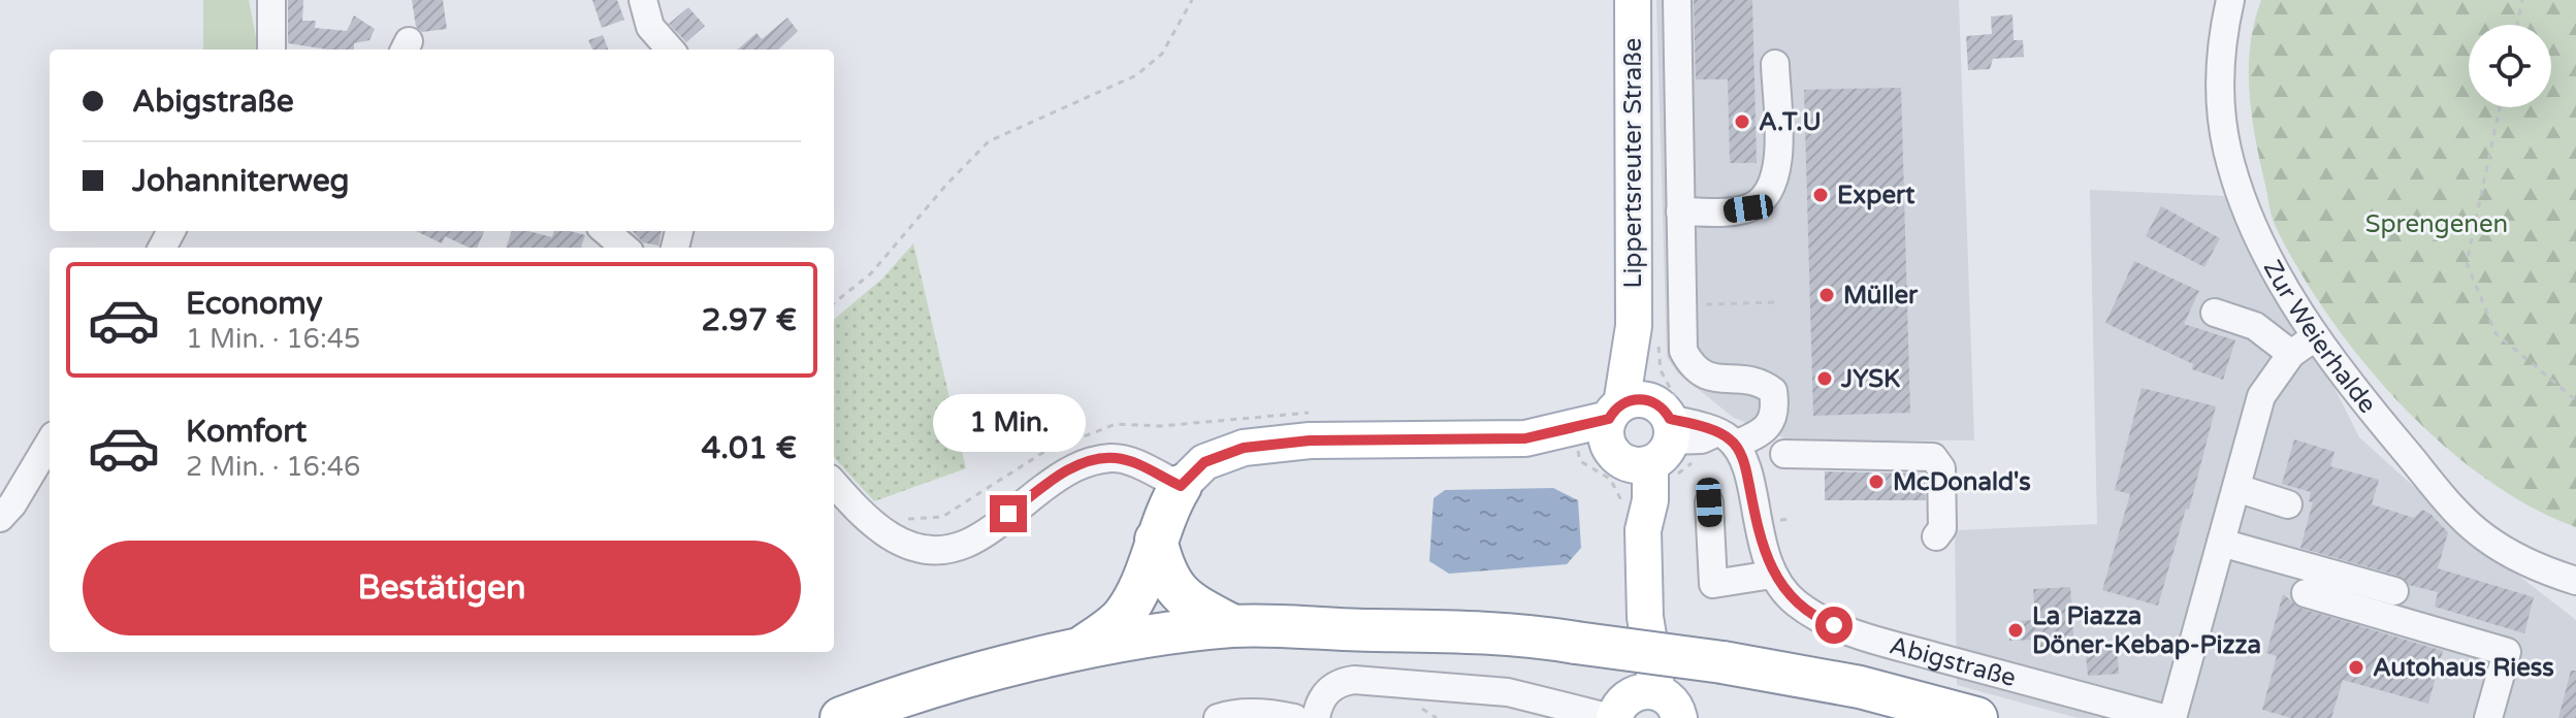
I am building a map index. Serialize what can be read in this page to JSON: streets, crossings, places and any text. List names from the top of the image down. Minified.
{"streets":{"main road":["Lippertsreuter Straße"],"street":["Zur Weierhalde","Abigstraße"]},"parks":["Sprengenen"],"places":["A.T.U","Expert","Müller","JYSK","McDonald's","La Piazza Döner-Kebap-Pizza","Autohaus Riess"],"page":{"banner":["Abigstraße","Johanniterweg"],"list":[{"name":"Economy","note":"1 Min. · 16:45","value":"2.97 €"},{"name":"Komfort","note":"2 Min. · 16:46","value":"4.01 €"}],"bubble":"1 Min.","buttons":"Bestätigen"}}
